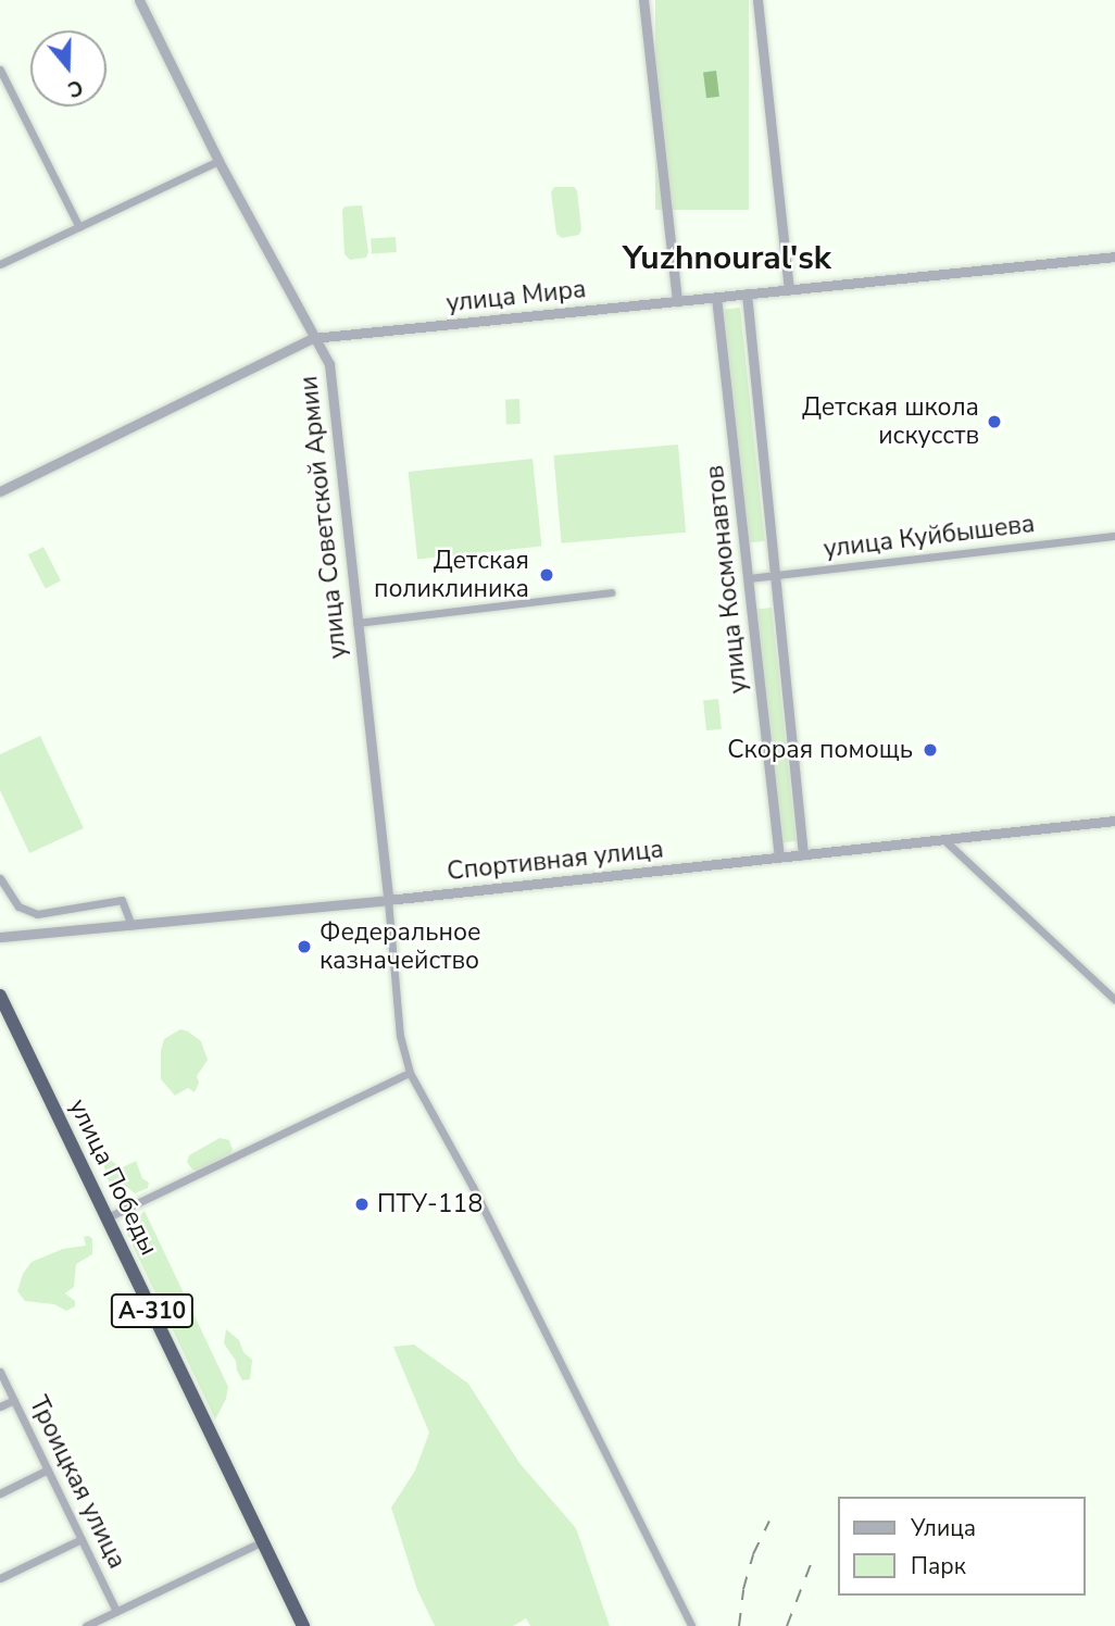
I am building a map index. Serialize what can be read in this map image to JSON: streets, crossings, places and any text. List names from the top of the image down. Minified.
{"streets":{"highway":["улица Победы","А-310"],"street":["улица Мира","улица Советской Армии","улица Куйбышева","улица Космонавтов","Спортивная улица","Троицкая улица"]},"crossings":[["улица Мира","улица Советской Армии"],["улица Мира","улица Космонавтов"],["улица Советской Армии","Спортивная улица"],["улица Куйбышева","улица Космонавтов"],["улица Космонавтов","Спортивная улица"]],"districts":["Yuzhnoural'sk"],"places":["Детская школа искусств","Детская поликлиника","Скорая помощь","Федеральное казначейство","ПТУ-118"],"legend":["Улица","Парк"],"north":"bottom"}
